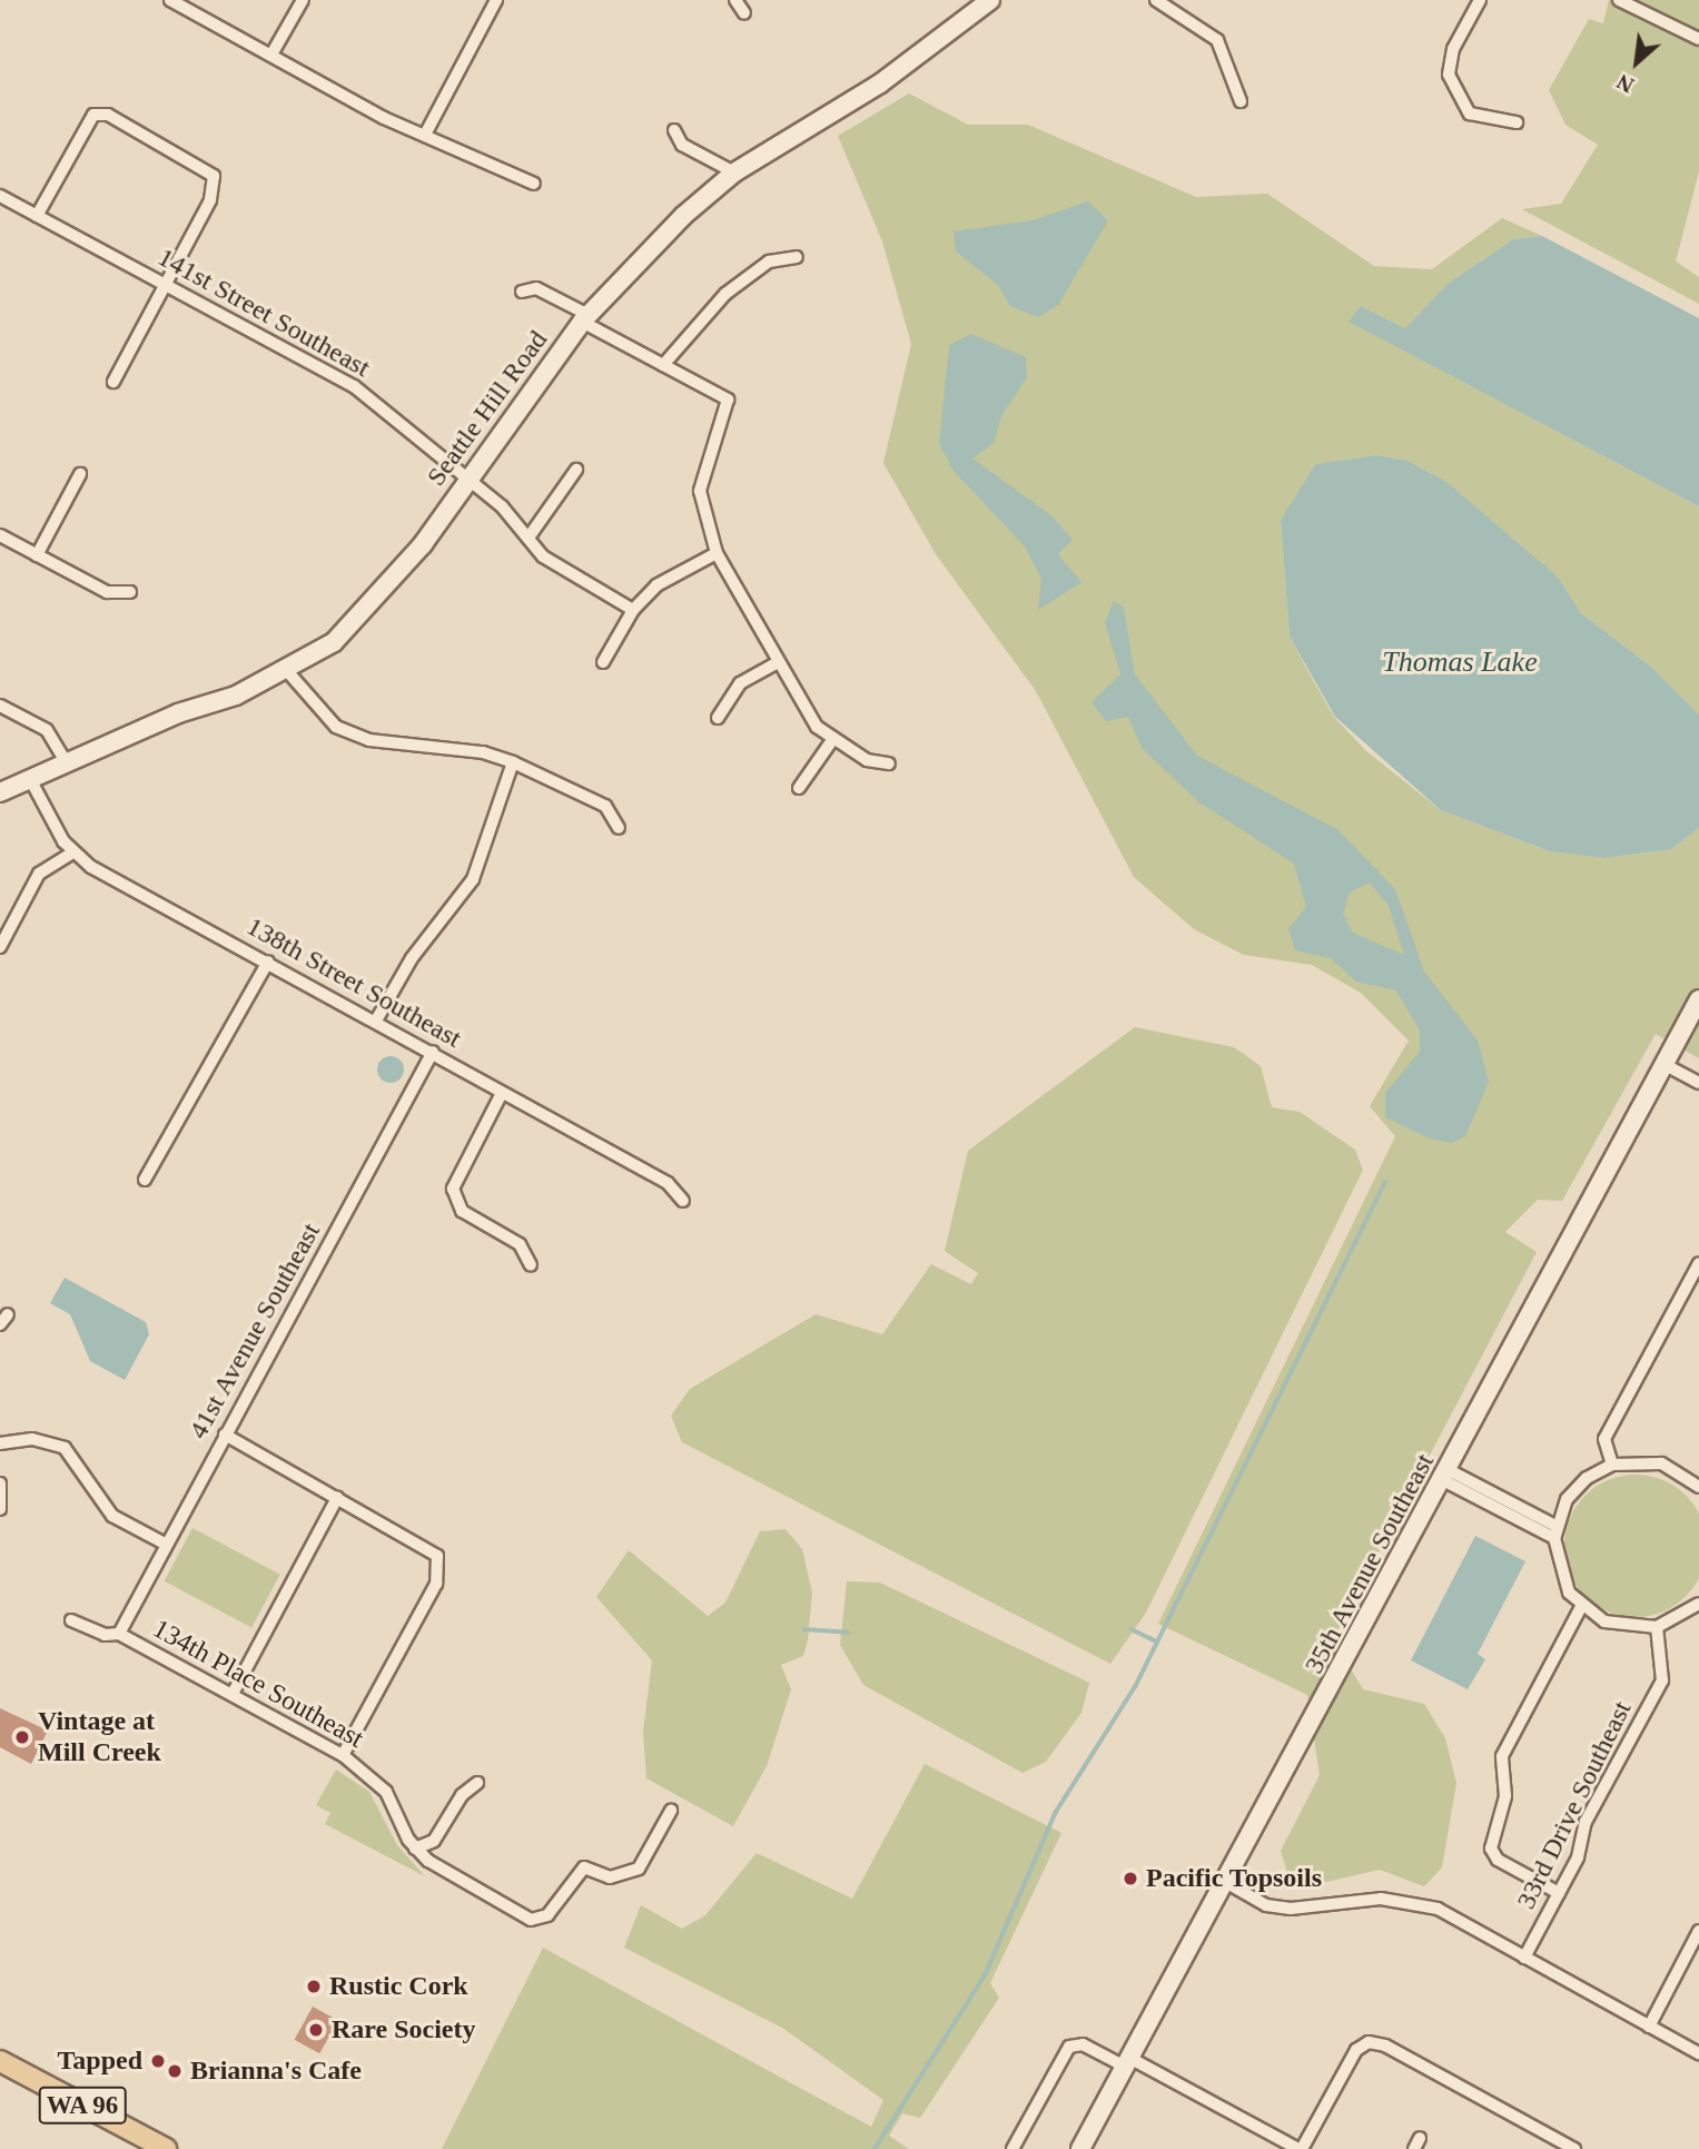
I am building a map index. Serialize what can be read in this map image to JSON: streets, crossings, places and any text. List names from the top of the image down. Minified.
{"streets":{"main road":["Seattle Hill Road","35th Avenue Southeast","WA 96"],"street":["141st Street Southeast","138th Street Southeast","41st Avenue Southeast","134th Place Southeast","33rd Drive Southeast"]},"crossings":[["141st Street Southeast","Seattle Hill Road"],["138th Street Southeast","41st Avenue Southeast"],["41st Avenue Southeast","134th Place Southeast"]],"water":["Thomas Lake"],"places":["Vintage at Mill Creek","Pacific Topsoils","Rustic Cork","Rare Society","Tapped","Brianna's Cafe"],"north":"bottom left"}
